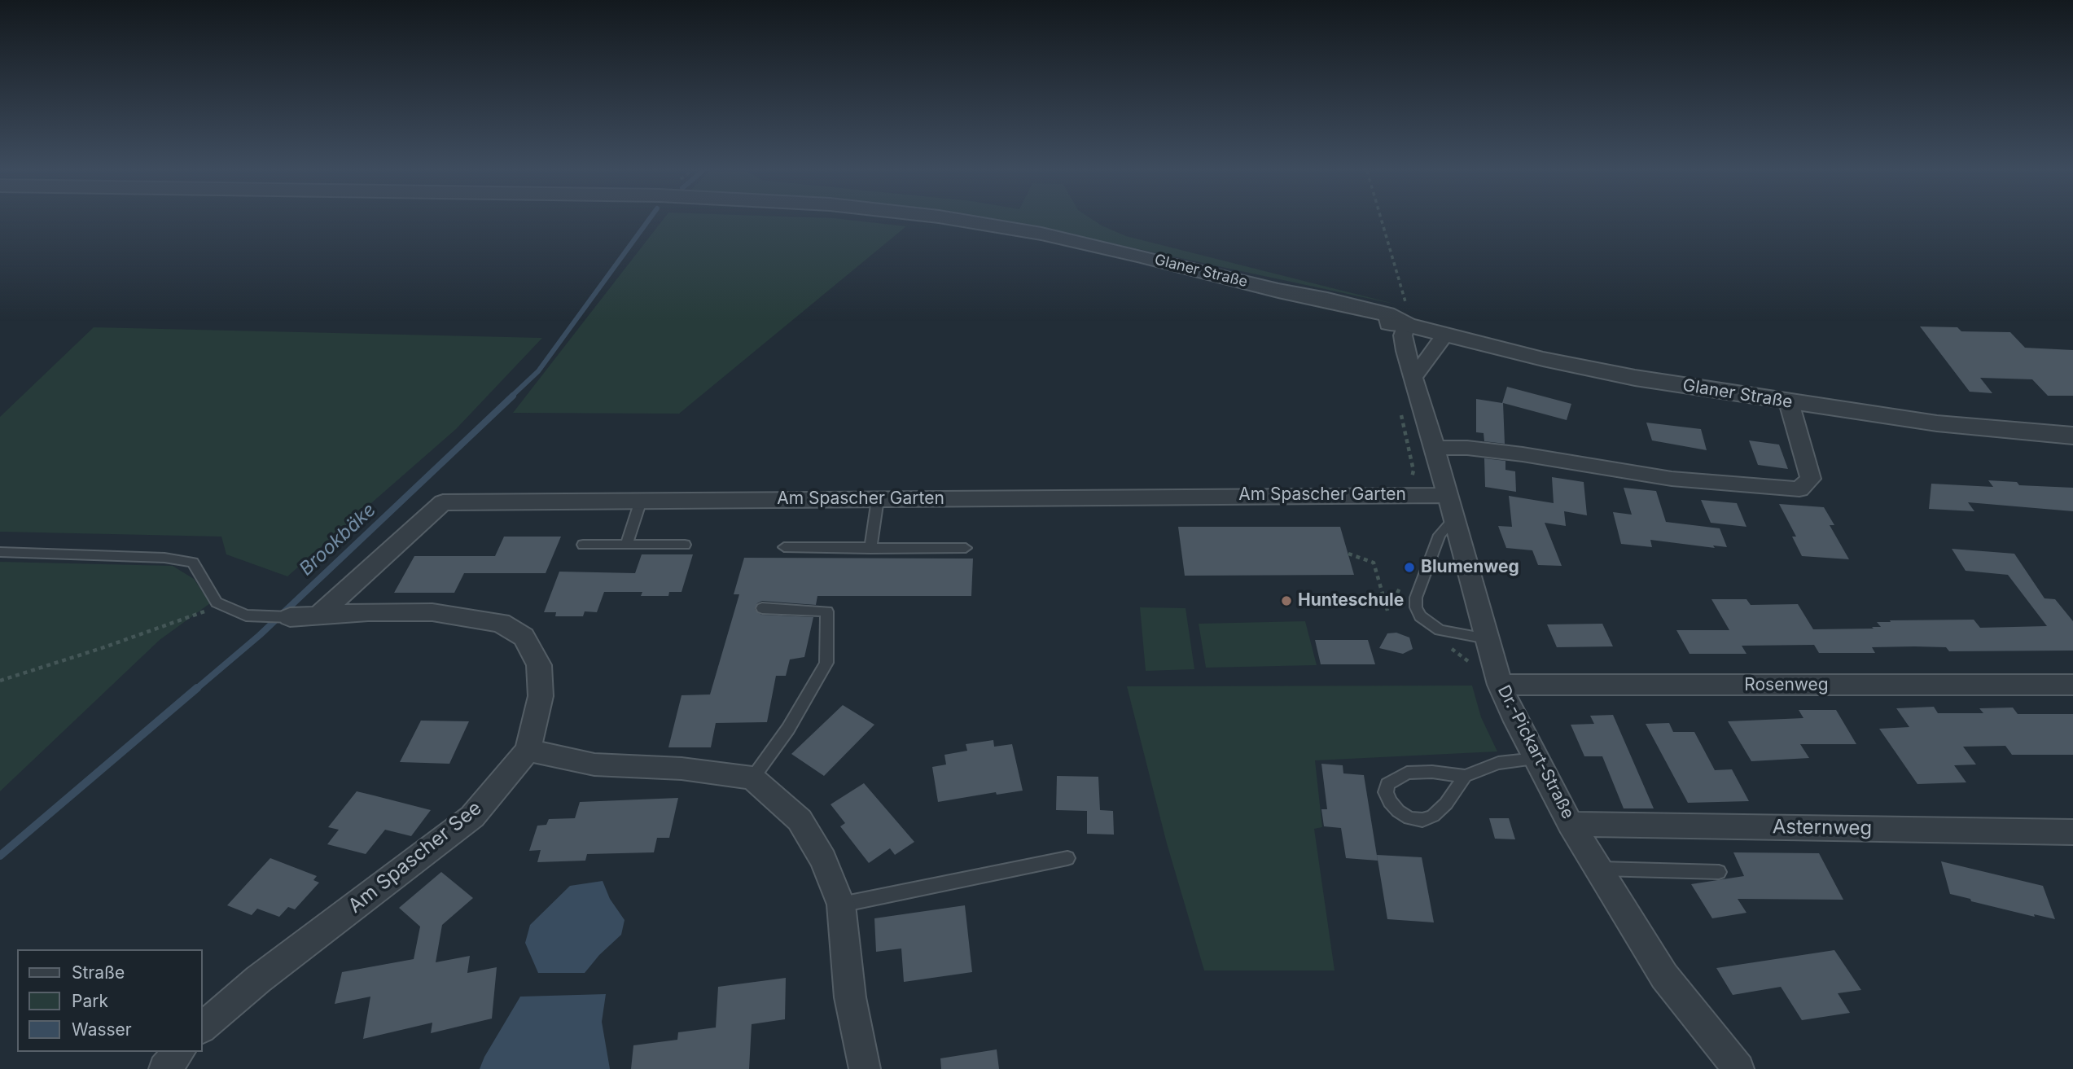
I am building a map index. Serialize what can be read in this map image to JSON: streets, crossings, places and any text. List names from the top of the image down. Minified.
{"streets":{"street":["Glaner Straße","Am Spascher Garten","Rosenweg","Dr.-Pickart-Straße","Asternweg","Am Spascher See"]},"crossings":[["Glaner Straße","Dr.-Pickart-Straße"],["Am Spascher Garten","Dr.-Pickart-Straße"],["Am Spascher Garten","Am Spascher See"],["Rosenweg","Dr.-Pickart-Straße"],["Dr.-Pickart-Straße","Asternweg"]],"water":["Brookbäke"],"places":["Blumenweg","Hunteschule"],"legend":["Straße","Park","Wasser"]}
